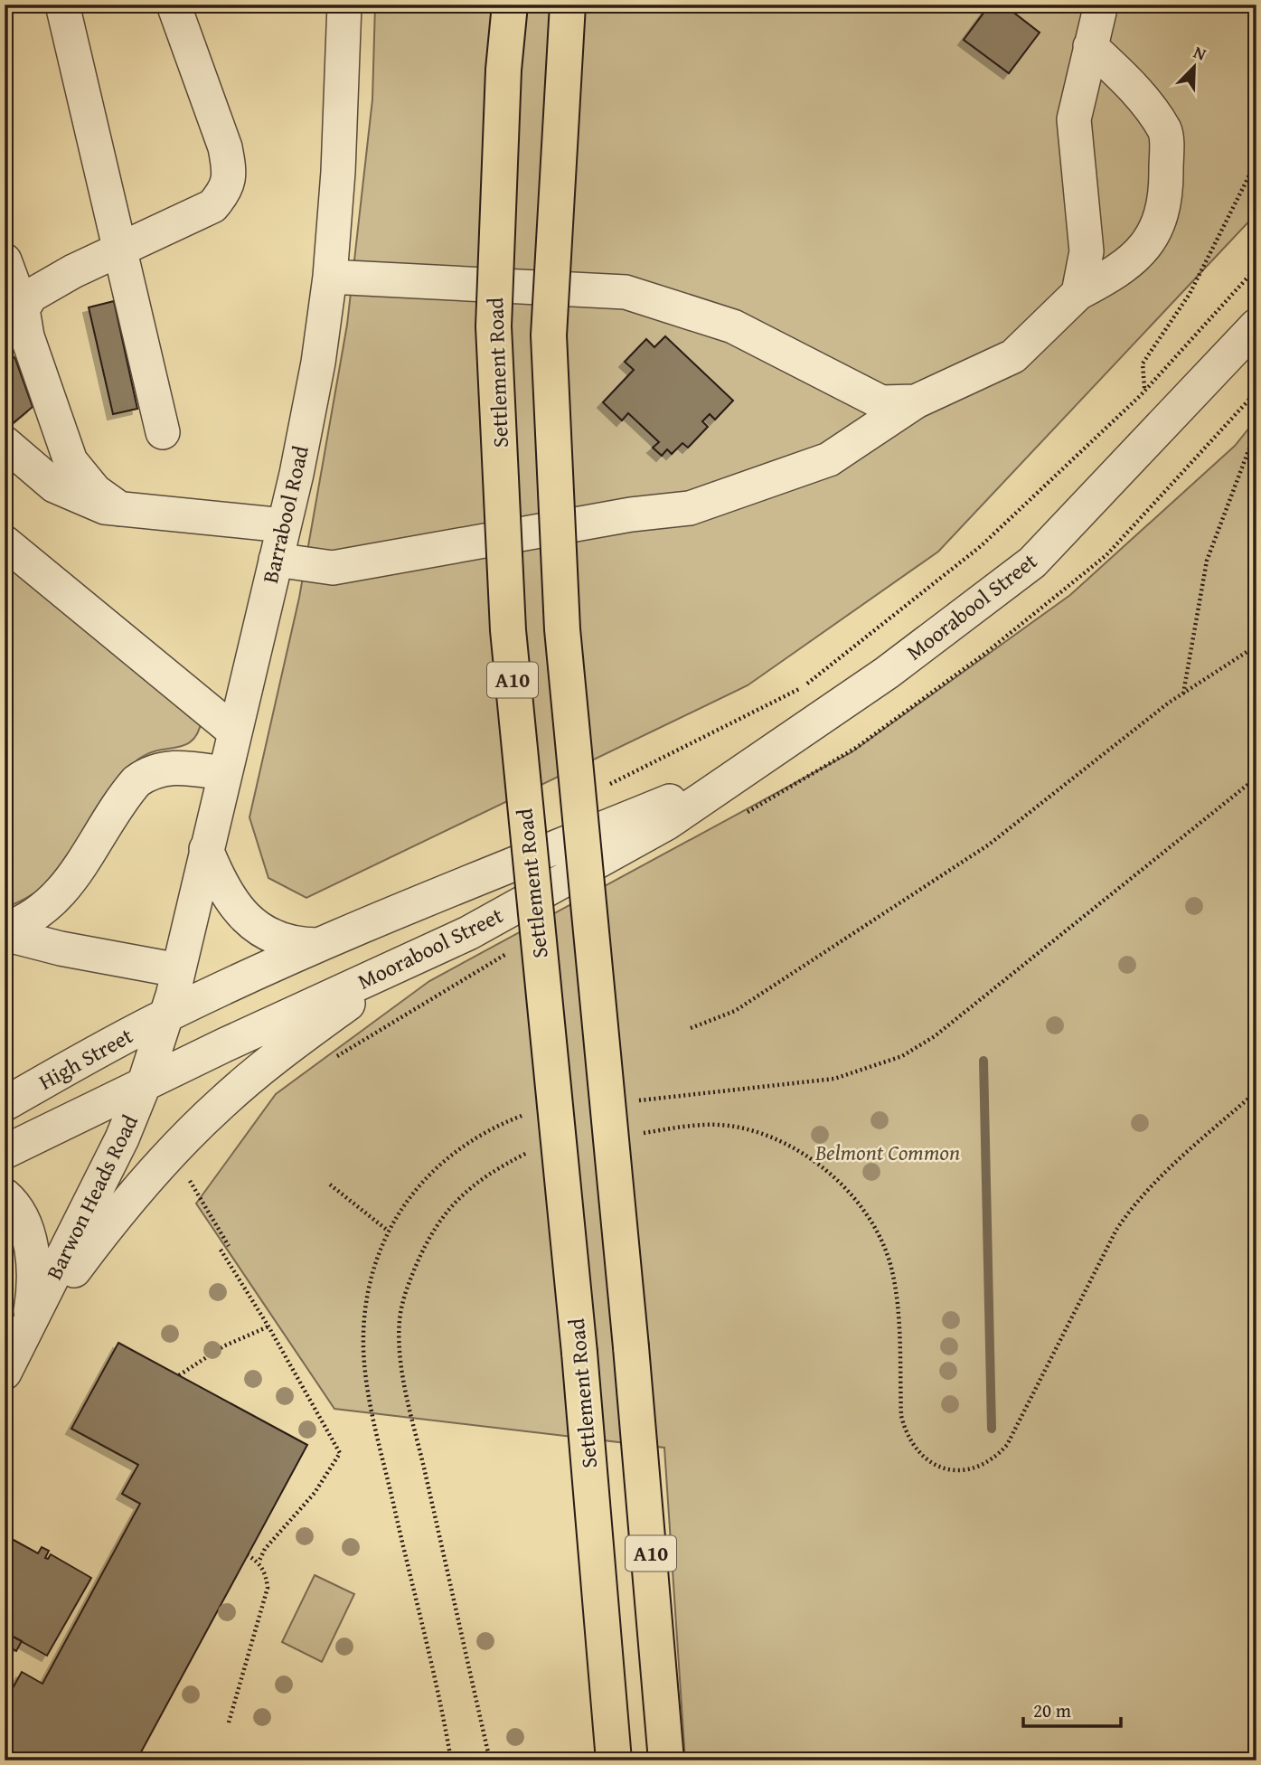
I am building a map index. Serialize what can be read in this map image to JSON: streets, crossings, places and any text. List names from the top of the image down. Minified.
{"streets":{"highway":["Settlement Road","A10"],"street":["Barrabool Road","Moorabool Street","High Street","Barwon Heads Road"]},"crossings":[["Barrabool Road","Moorabool Street"],["Barrabool Road","High Street"],["Barrabool Road","Barwon Heads Road"],["Moorabool Street","High Street"],["Moorabool Street","Barwon Heads Road"],["High Street","Barwon Heads Road"]],"parks":["Belmont Common"],"scale_bar":"20 m","north":"top right"}
